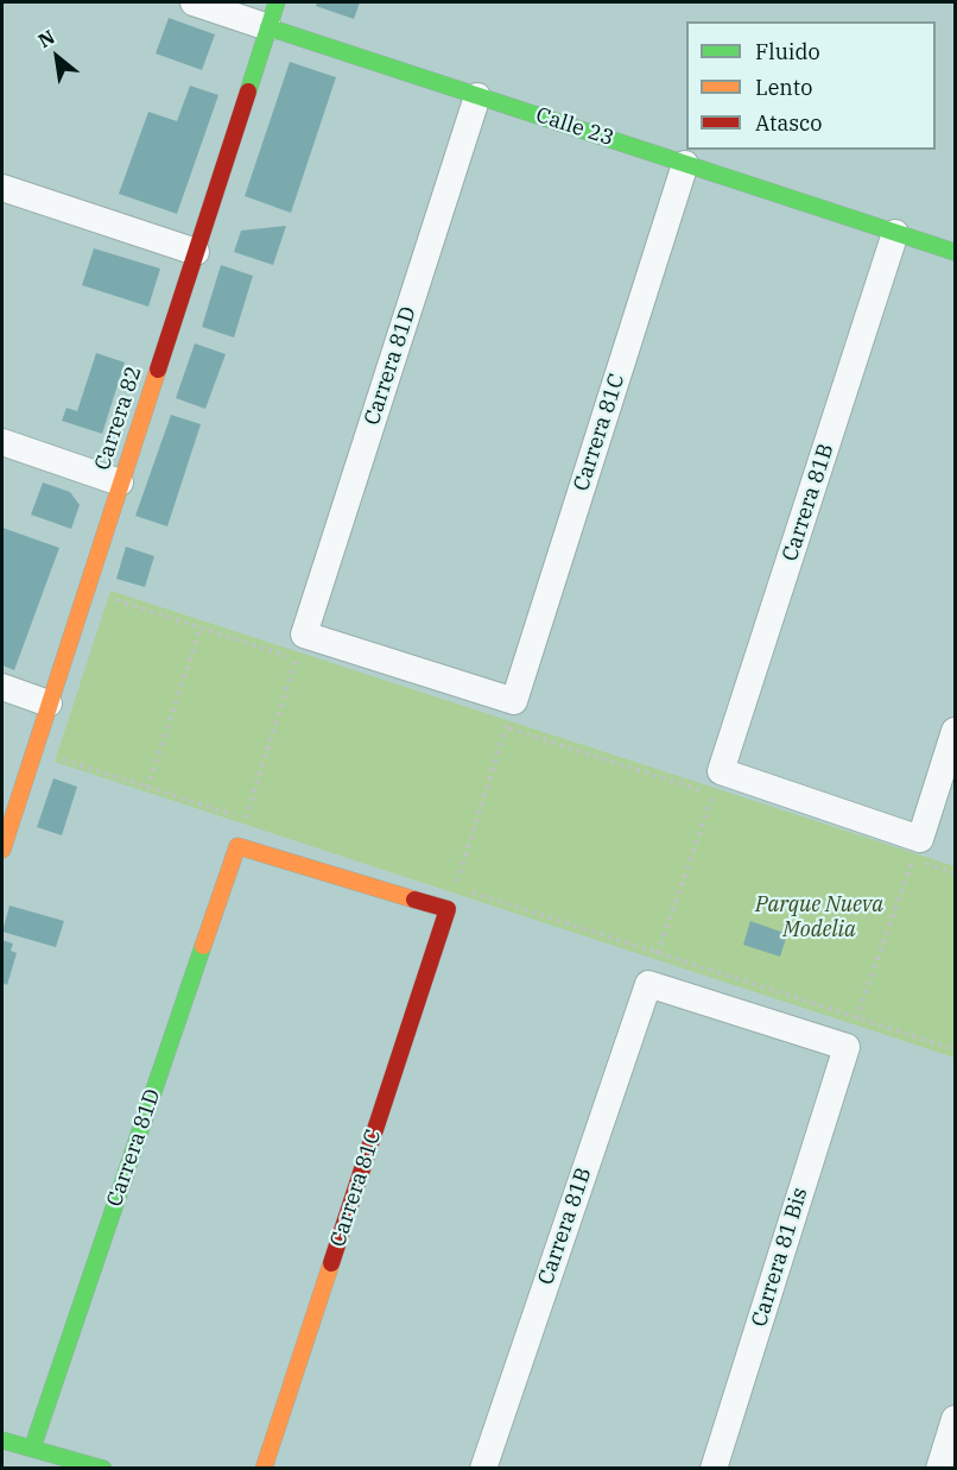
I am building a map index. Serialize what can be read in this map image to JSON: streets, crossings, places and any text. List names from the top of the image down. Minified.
{"streets":{"street":["Calle 23","Carrera 81D","Carrera 82","Carrera 81C","Carrera 81B","Carrera 81 Bis"]},"crossings":[["Calle 23","Carrera 81D"],["Calle 23","Carrera 82"],["Calle 23","Carrera 81C"],["Calle 23","Carrera 81B"]],"parks":["Parque Nueva Modelia"],"legend":["Fluido","Lento","Atasco"],"north":"top left"}
